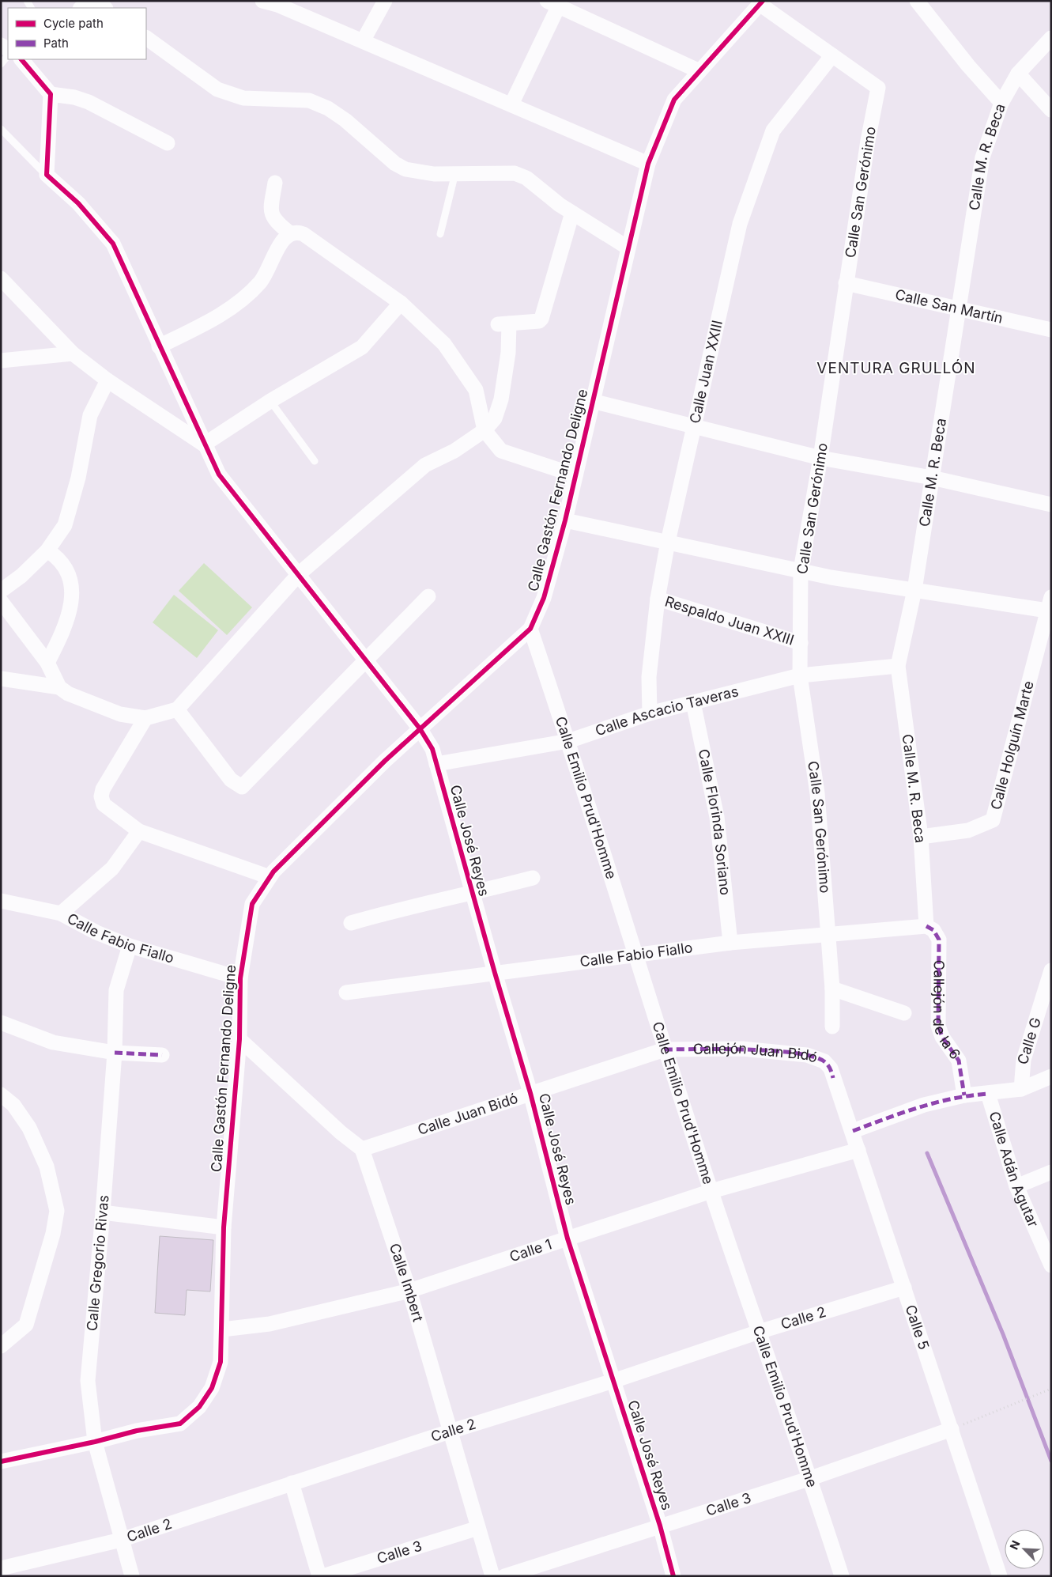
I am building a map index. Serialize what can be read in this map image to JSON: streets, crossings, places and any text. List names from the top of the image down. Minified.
{"streets":{"street":["Calle M. R. Beca","Calle San Gerónimo","Calle San Martín","Calle Juan XXIII","Calle Gastón Fernando Deligne","Respaldo Juan XXIII","Calle Ascacio Taveras","Calle Holguín Marte","Calle Emilio Prud'Homme","Calle Florinda Soriano","Calle José Reyes","Calle Fabio Fiallo","Callejón de la 6","Calle G","Callejón Juan Bidó","Calle Juan Bidó","Calle Adán Agutar","Calle 1","Calle Gregorio Rivas","Calle Imbert","Calle 2","Calle 5","Calle 3"]},"crossings":[["Calle M. R. Beca","Calle San Martín"],["Calle M. R. Beca","Calle Ascacio Taveras"],["Calle M. R. Beca","Calle Holguín Marte"],["Calle M. R. Beca","Calle Fabio Fiallo"],["Calle M. R. Beca","Callejón de la 6"],["Calle San Gerónimo","Calle San Martín"],["Calle San Gerónimo","Calle Juan XXIII"],["Calle San Gerónimo","Respaldo Juan XXIII"],["Calle San Gerónimo","Calle Ascacio Taveras"],["Calle San Gerónimo","Calle Fabio Fiallo"],["Calle Juan XXIII","Respaldo Juan XXIII"],["Calle Juan XXIII","Calle Ascacio Taveras"],["Calle Gastón Fernando Deligne","Calle Emilio Prud'Homme"],["Calle Gastón Fernando Deligne","Calle José Reyes"],["Calle Gastón Fernando Deligne","Calle Fabio Fiallo"],["Calle Gastón Fernando Deligne","Calle 1"],["Calle Gastón Fernando Deligne","Calle Gregorio Rivas"],["Calle Ascacio Taveras","Calle Emilio Prud'Homme"],["Calle Ascacio Taveras","Calle Florinda Soriano"],["Calle Ascacio Taveras","Calle José Reyes"],["Calle Emilio Prud'Homme","Calle Fabio Fiallo"],["Calle Emilio Prud'Homme","Callejón Juan Bidó"],["Calle Emilio Prud'Homme","Calle Juan Bidó"],["Calle Emilio Prud'Homme","Calle 1"],["Calle Emilio Prud'Homme","Calle 2"],["Calle Emilio Prud'Homme","Calle 3"],["Calle Florinda Soriano","Calle Fabio Fiallo"],["Calle José Reyes","Calle Fabio Fiallo"],["Calle José Reyes","Calle Juan Bidó"],["Calle José Reyes","Calle 1"],["Calle José Reyes","Calle 2"],["Calle José Reyes","Calle 3"],["Calle Fabio Fiallo","Callejón de la 6"],["Calle Fabio Fiallo","Calle Gregorio Rivas"],["Callejón Juan Bidó","Calle Juan Bidó"],["Callejón Juan Bidó","Calle 5"],["Calle Juan Bidó","Calle Imbert"],["Calle 1","Calle Imbert"],["Calle 1","Calle 5"],["Calle Gregorio Rivas","Calle 2"],["Calle Imbert","Calle 2"],["Calle Imbert","Calle 3"],["Calle 2","Calle 5"],["Calle 5","Calle 3"]],"districts":["VENTURA GRULLÓN"],"legend":["Cycle path","Path"],"north":"top left"}
